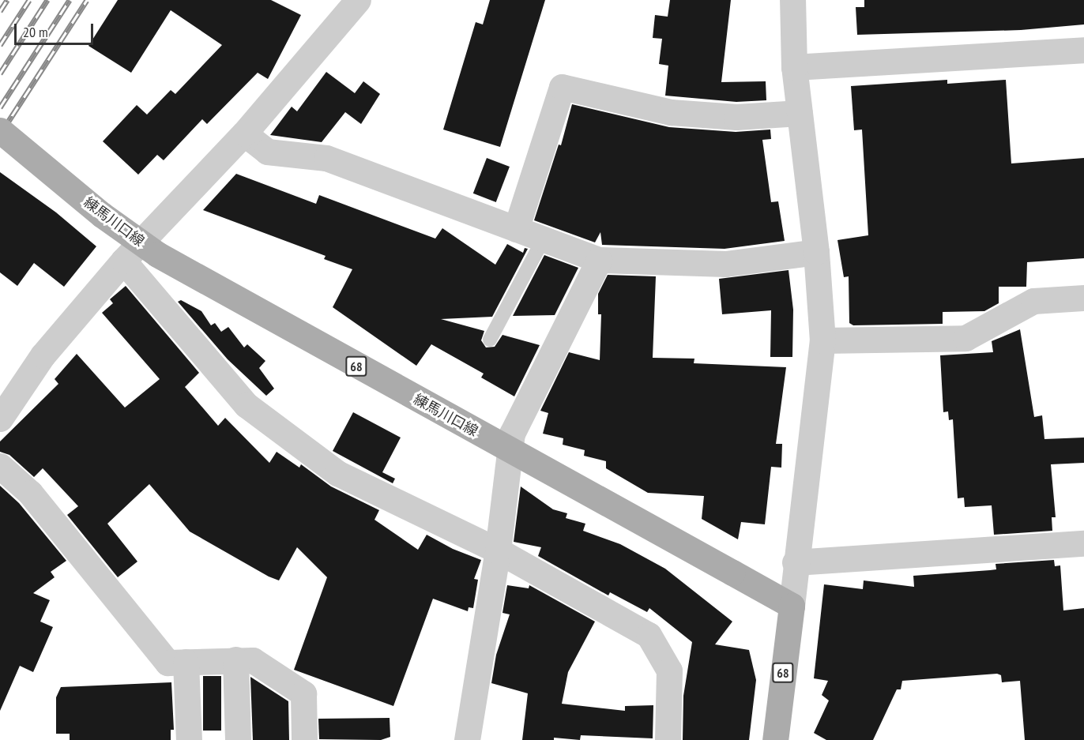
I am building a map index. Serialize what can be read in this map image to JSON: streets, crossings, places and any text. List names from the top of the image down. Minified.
{"streets":{"main road":["練馬川口線","68"]},"crossings":[["練馬川口線","68"]],"scale_bar":"20 m"}
